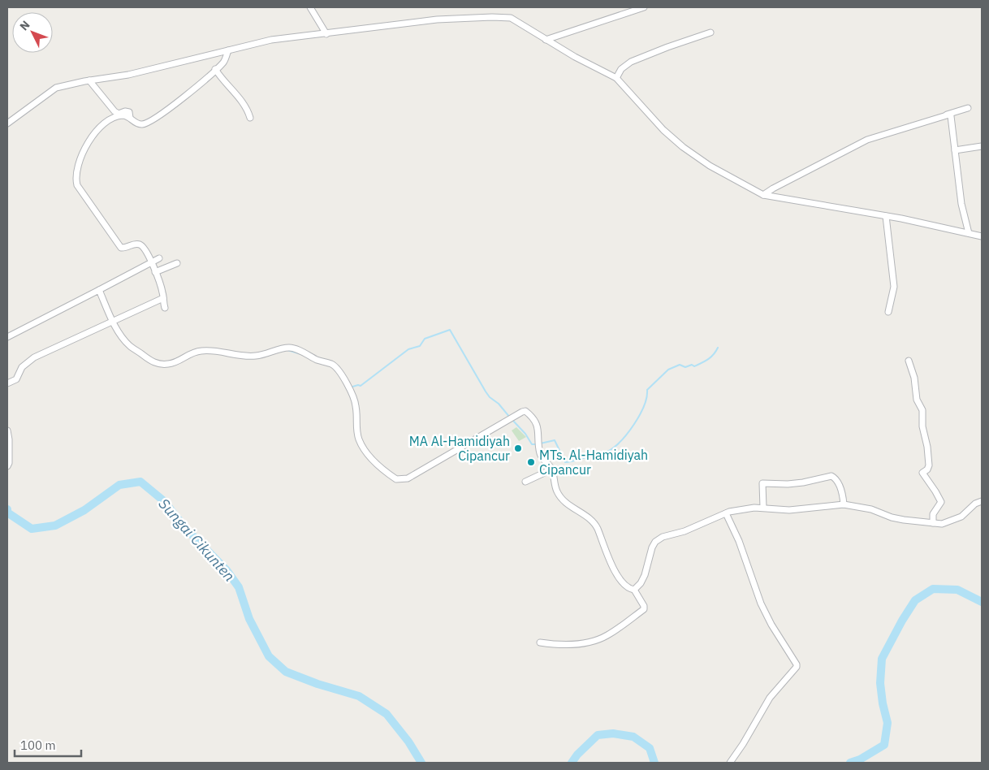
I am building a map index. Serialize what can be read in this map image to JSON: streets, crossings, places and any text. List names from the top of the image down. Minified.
{"water":["Sungai Cikunten"],"places":["MA Al-Hamidiyah Cipancur","MTs. Al-Hamidiyah Cipancur"],"scale_bar":"100 m","north":"top left"}
